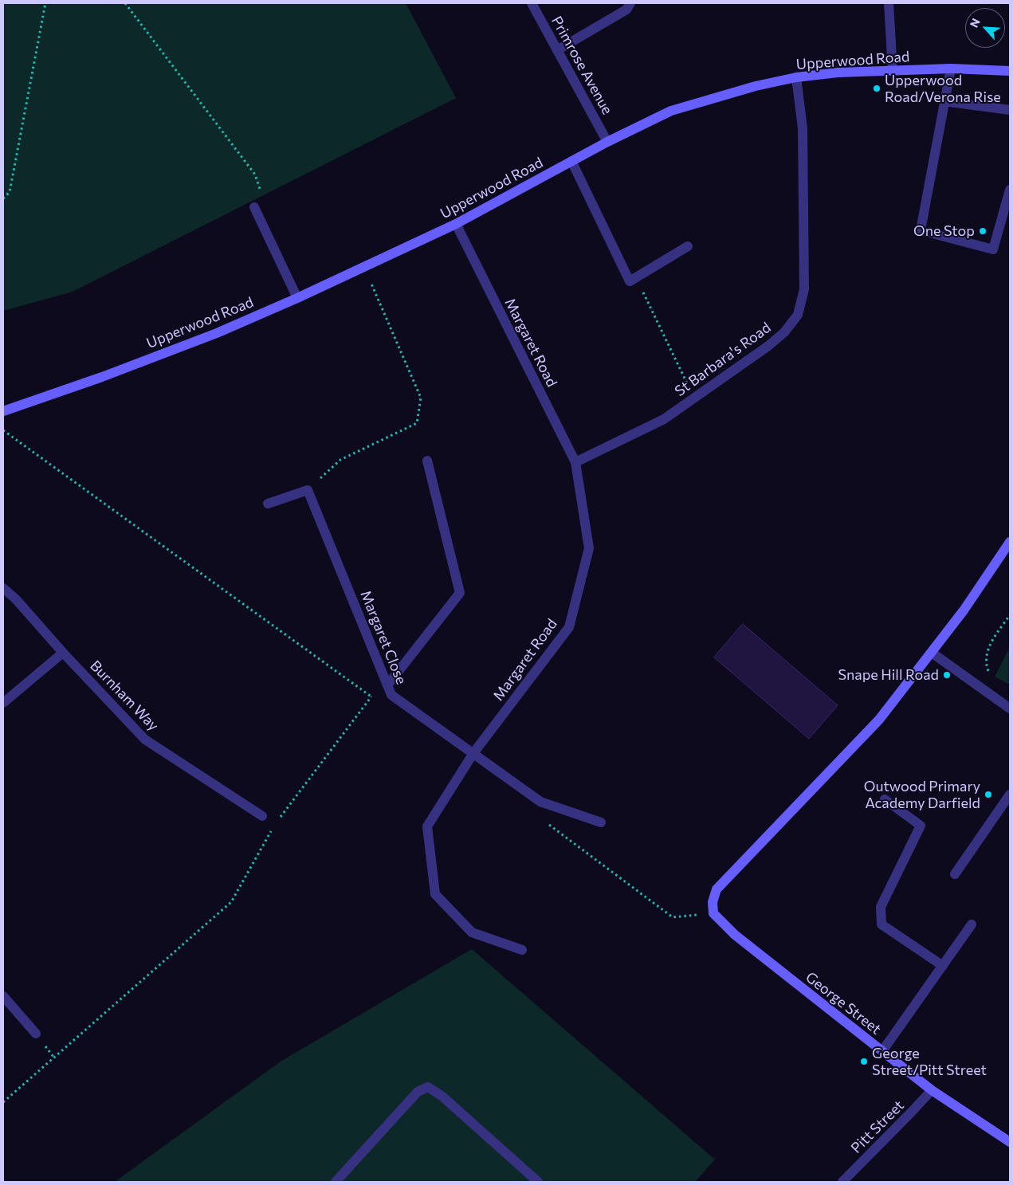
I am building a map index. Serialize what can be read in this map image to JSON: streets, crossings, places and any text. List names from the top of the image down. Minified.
{"streets":{"street":["Upperwood Road","Primrose Avenue","Margaret Road","St Barbara's Road","Margaret Close","Burnham Way","George Street","Pitt Street"]},"crossings":[["Upperwood Road","Primrose Avenue"],["Upperwood Road","Margaret Road"],["Upperwood Road","St Barbara's Road"],["Margaret Road","St Barbara's Road"],["Margaret Road","Margaret Close"],["George Street","Pitt Street"]],"places":["Upperwood Road/Verona Rise","One Stop","Snape Hill Road","Outwood Primary Academy Darfield","George Street/Pitt Street"],"north":"top left"}
